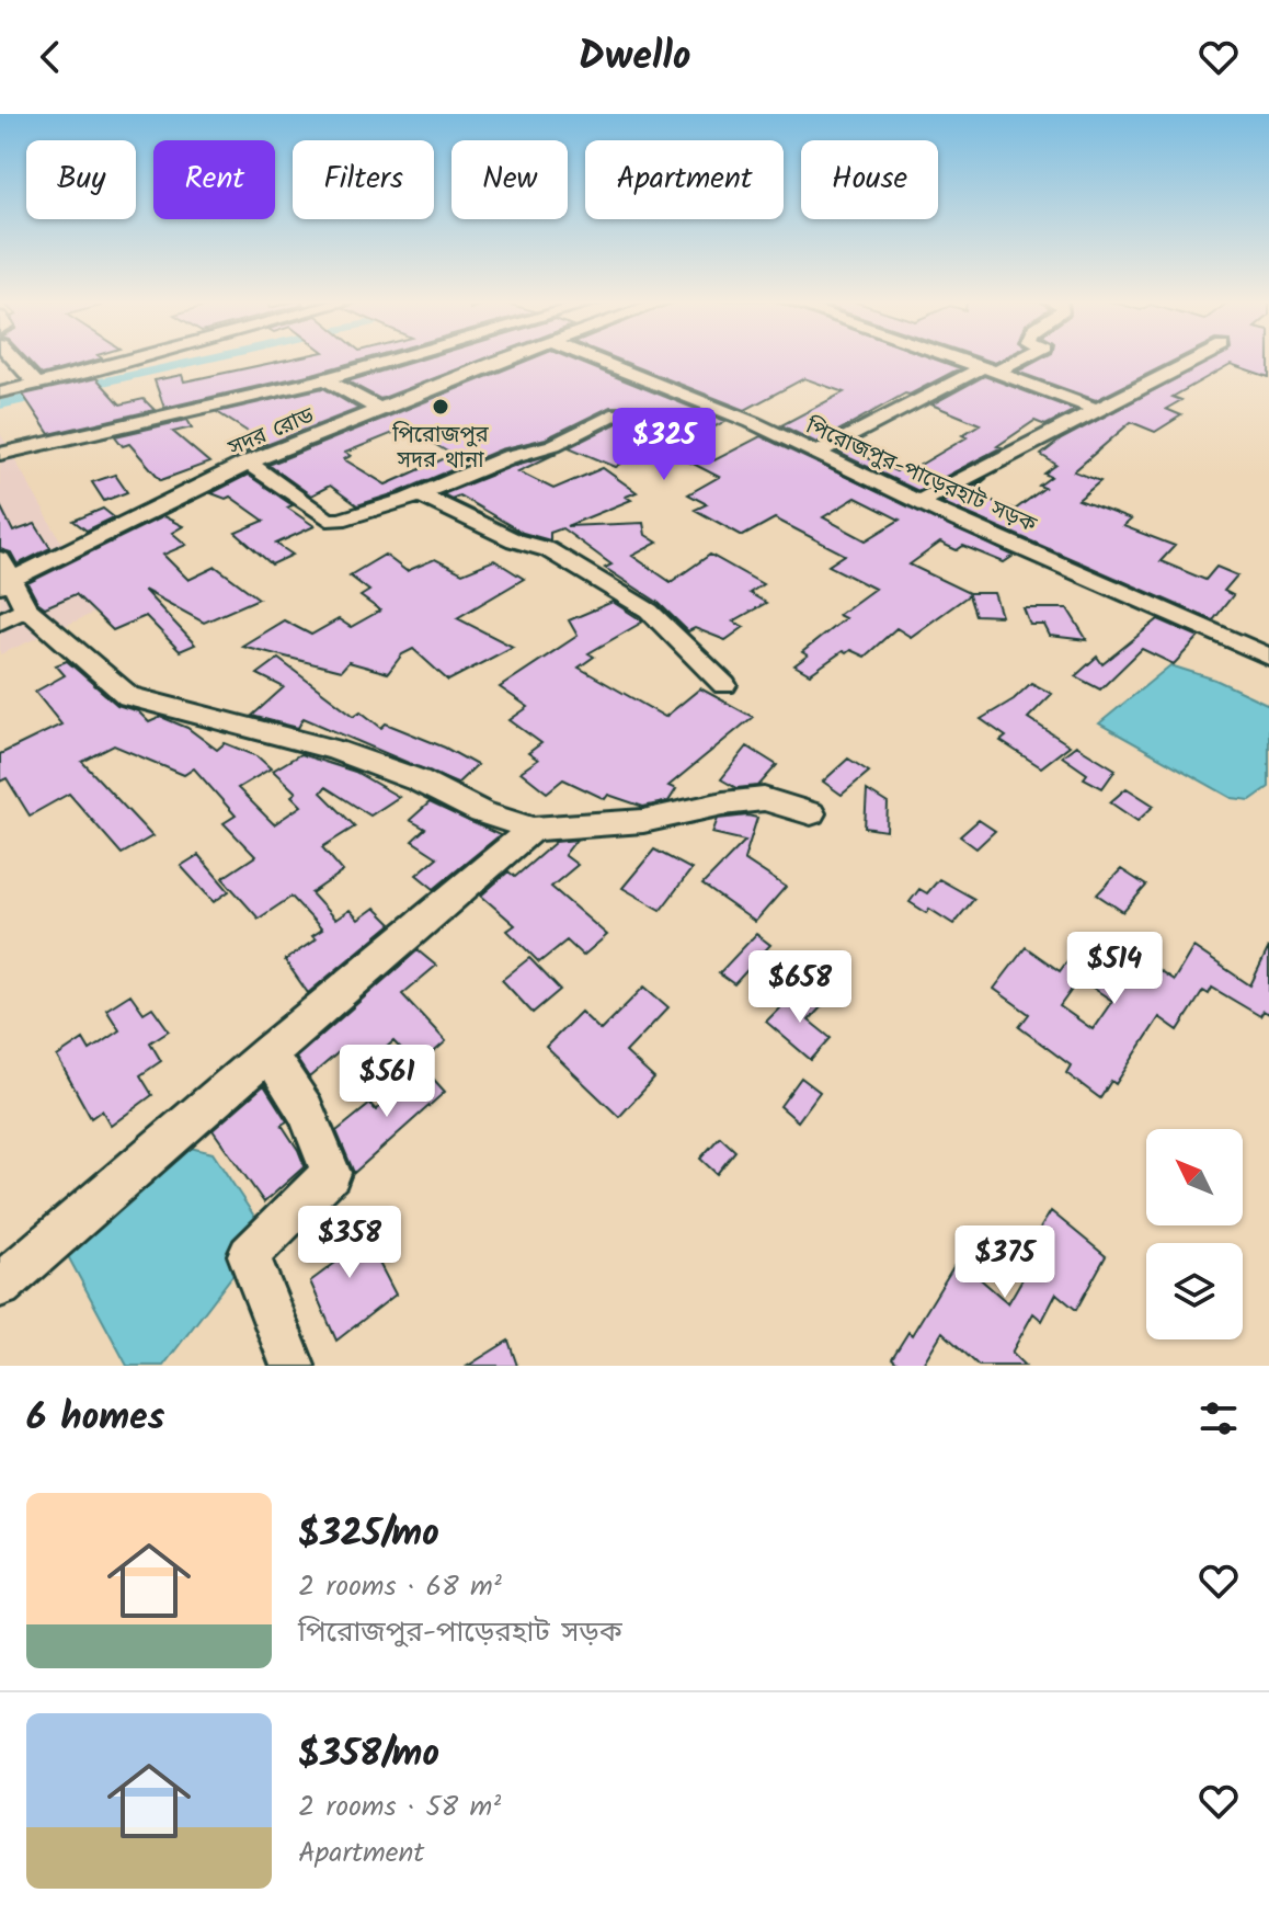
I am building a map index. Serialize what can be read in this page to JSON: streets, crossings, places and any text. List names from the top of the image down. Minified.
{"streets":{"street":["সদর রোড","পিরোজপুর-পাড়েরহাট সড়ক"]},"places":["পিরোজপুর সদর থানা"],"north":"top left","page":{"header":"Dwello","chip":["Buy","Rent","Filters","New","Apartment","House"],"price":["$325","$514","$658","$561","$358","$375"],"heading":"6 homes","list":[{"name":"$325/mo","note":"2 rooms · 68 m² · পিরোজপুর-পাড়েরহাট সড়ক"},{"name":"$358/mo","note":"2 rooms · 58 m² · Apartment"}]}}
